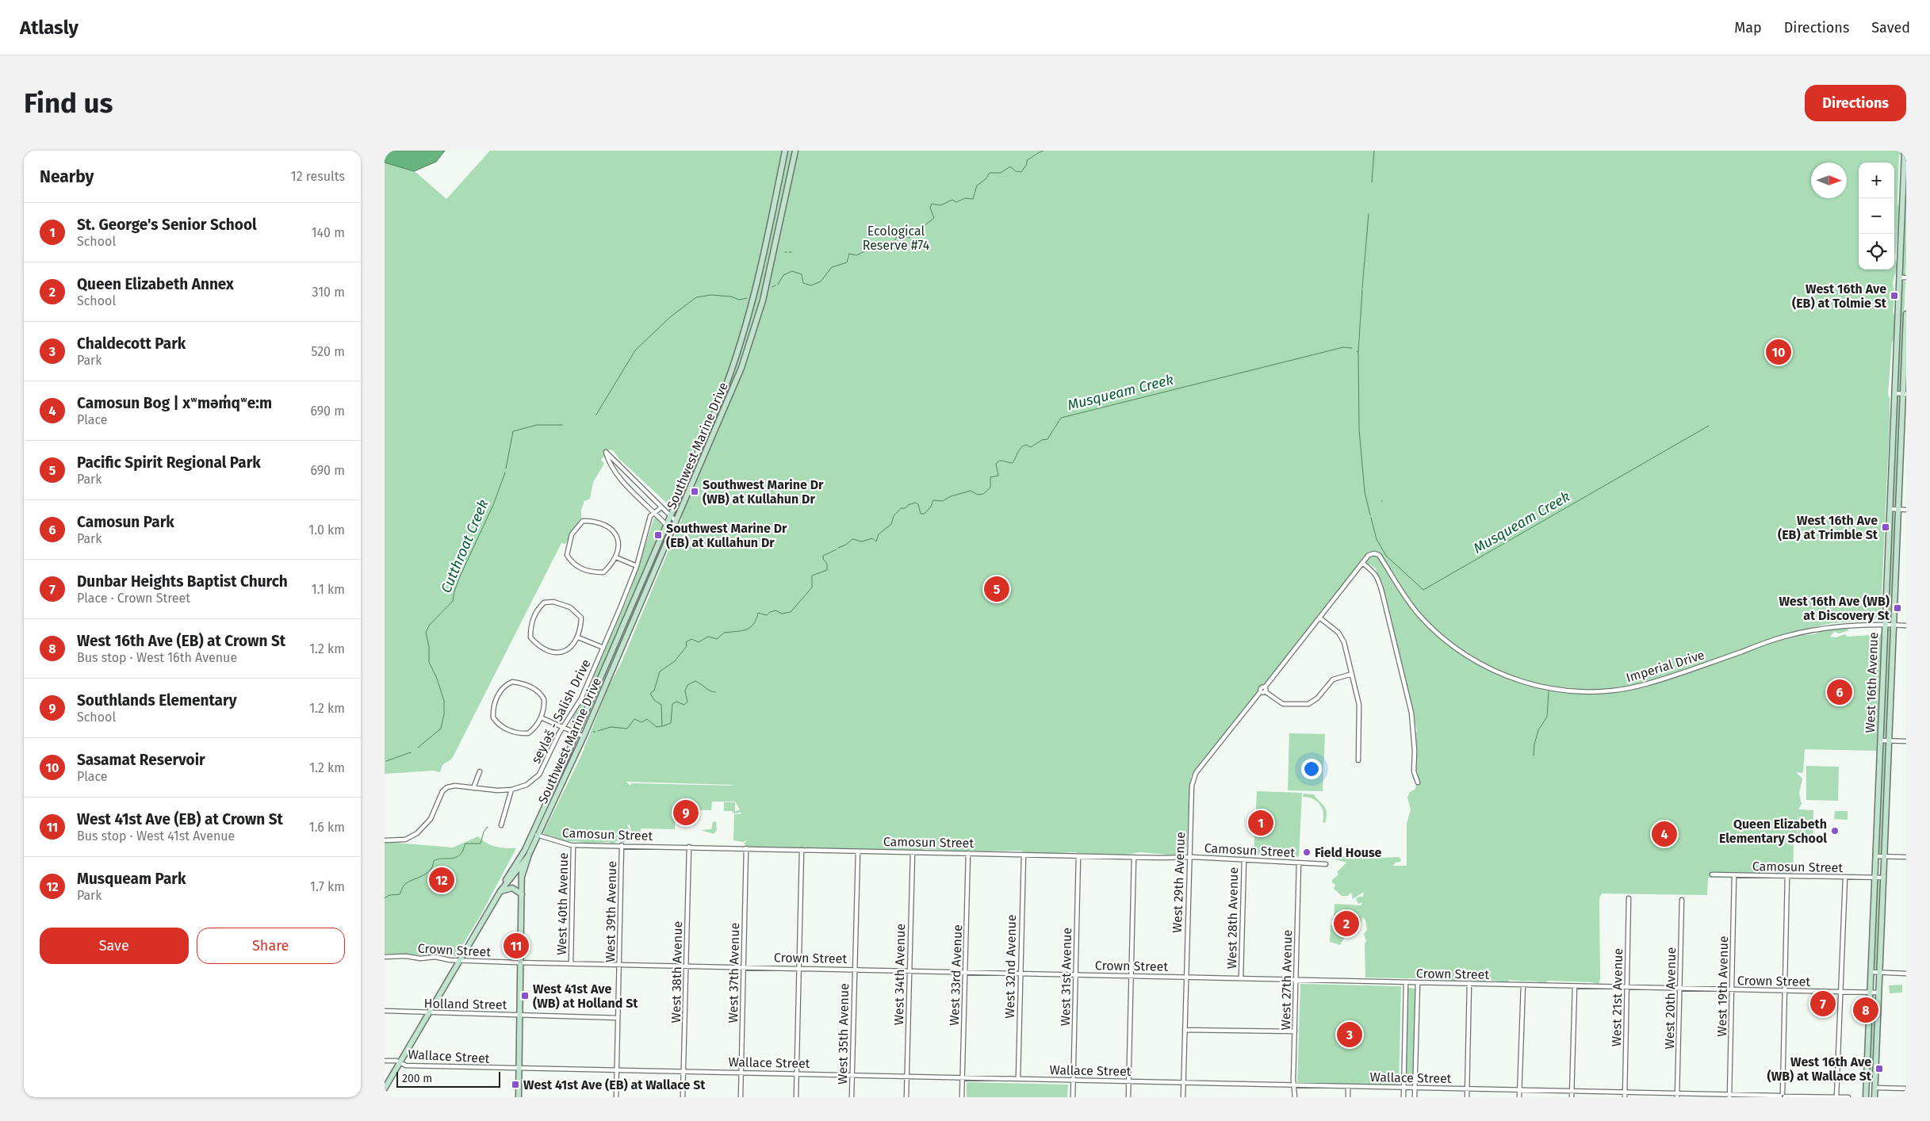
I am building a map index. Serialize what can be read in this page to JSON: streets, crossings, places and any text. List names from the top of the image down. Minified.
{"streets":{"main road":["Southwest Marine Drive","West 16th Avenue"],"street":["Imperial Drive","seyləš - Salish Drive","Camosun Street","West 29th Avenue","West 40th Avenue","West 39th Avenue","West 28th Avenue","Crown Street","West 32nd Avenue","West 38th Avenue","West 37th Avenue","West 34th Avenue","West 33rd Avenue","West 31st Avenue","West 27th Avenue","West 19th Avenue","West 21st Avenue","West 20th Avenue","Holland Street","West 35th Avenue","Wallace Street"]},"crossings":[["Southwest Marine Drive","Camosun Street"],["Southwest Marine Drive","Crown Street"],["Southwest Marine Drive","Holland Street"],["Southwest Marine Drive","Wallace Street"],["Imperial Drive","West 16th Avenue"],["Imperial Drive","West 29th Avenue"],["West 16th Avenue","Camosun Street"],["West 16th Avenue","Crown Street"],["Camosun Street","West 29th Avenue"],["Camosun Street","West 40th Avenue"],["Camosun Street","West 39th Avenue"],["Camosun Street","West 28th Avenue"],["Camosun Street","West 32nd Avenue"],["Camosun Street","West 38th Avenue"],["Camosun Street","West 37th Avenue"],["Camosun Street","West 34th Avenue"],["Camosun Street","West 33rd Avenue"],["Camosun Street","West 31st Avenue"],["Camosun Street","West 27th Avenue"],["Camosun Street","West 19th Avenue"],["Camosun Street","West 35th Avenue"],["West 29th Avenue","Crown Street"],["West 29th Avenue","Wallace Street"],["West 40th Avenue","Crown Street"],["West 39th Avenue","Crown Street"],["West 39th Avenue","Holland Street"],["West 39th Avenue","Wallace Street"],["West 28th Avenue","Crown Street"],["Crown Street","West 32nd Avenue"],["Crown Street","West 38th Avenue"],["Crown Street","West 37th Avenue"],["Crown Street","West 34th Avenue"],["Crown Street","West 33rd Avenue"],["Crown Street","West 31st Avenue"],["Crown Street","West 27th Avenue"],["Crown Street","West 19th Avenue"],["Crown Street","West 21st Avenue"],["Crown Street","West 20th Avenue"],["Crown Street","West 35th Avenue"],["West 32nd Avenue","Wallace Street"],["West 38th Avenue","Wallace Street"],["West 37th Avenue","Wallace Street"],["West 34th Avenue","Wallace Street"],["West 33rd Avenue","Wallace Street"],["West 31st Avenue","Wallace Street"],["West 27th Avenue","Wallace Street"],["West 19th Avenue","Wallace Street"],["West 21st Avenue","Wallace Street"],["West 20th Avenue","Wallace Street"],["West 35th Avenue","Wallace Street"]],"water":["Musqueam Creek","Cutthroat Creek"],"parks":["Ecological Reserve #74"],"places":{"transit":["West 16th Ave (EB) at Tolmie St","Southwest Marine Dr (WB) at Kullahun Dr","West 16th Ave (EB) at Trimble St","Southwest Marine Dr (EB) at Kullahun Dr","West 16th Ave (WB) at Discovery St","West 41st Ave (WB) at Holland St","West 16th Ave (WB) at Wallace St","West 41st Ave (EB) at Wallace St"],"other":["Queen Elizabeth Elementary School","Field House"]},"scale_bar":"200 m","north":"right","page":{"header":"Atlasly","nav":["Map","Directions","Saved"],"buttons":["Directions",["Save","Share"]],"title":"Find us","heading":["Nearby","12 results"],"map_buttons":["+","−"],"list":[{"mark":"1","name":"St. George's Senior School","note":"School","value":"140 m"},{"mark":"2","name":"Queen Elizabeth Annex","note":"School","value":"310 m"},{"mark":"3","name":"Chaldecott Park","note":"Park","value":"520 m"},{"mark":"4","name":"Camosun Bog | xʷməm̓qʷe:m","note":"Place","value":"690 m"},{"mark":"5","name":"Pacific Spirit Regional Park","note":"Park","value":"690 m"},{"mark":"6","name":"Camosun Park","note":"Park","value":"1.0 km"},{"mark":"7","name":"Dunbar Heights Baptist Church","note":"Place · Crown Street","value":"1.1 km"},{"mark":"8","name":"West 16th Ave (EB) at Crown St","note":"Bus stop · West 16th Avenue","value":"1.2 km"},{"mark":"9","name":"Southlands Elementary","note":"School","value":"1.2 km"},{"mark":"10","name":"Sasamat Reservoir","note":"Place","value":"1.2 km"},{"mark":"11","name":"West 41st Ave (EB) at Crown St","note":"Bus stop · West 41st Avenue","value":"1.6 km"},{"mark":"12","name":"Musqueam Park","note":"Park","value":"1.7 km"}],"pins":["10","5","6","9","1","4","12","2","11","7","8","3"],"scale":"200 m"}}
